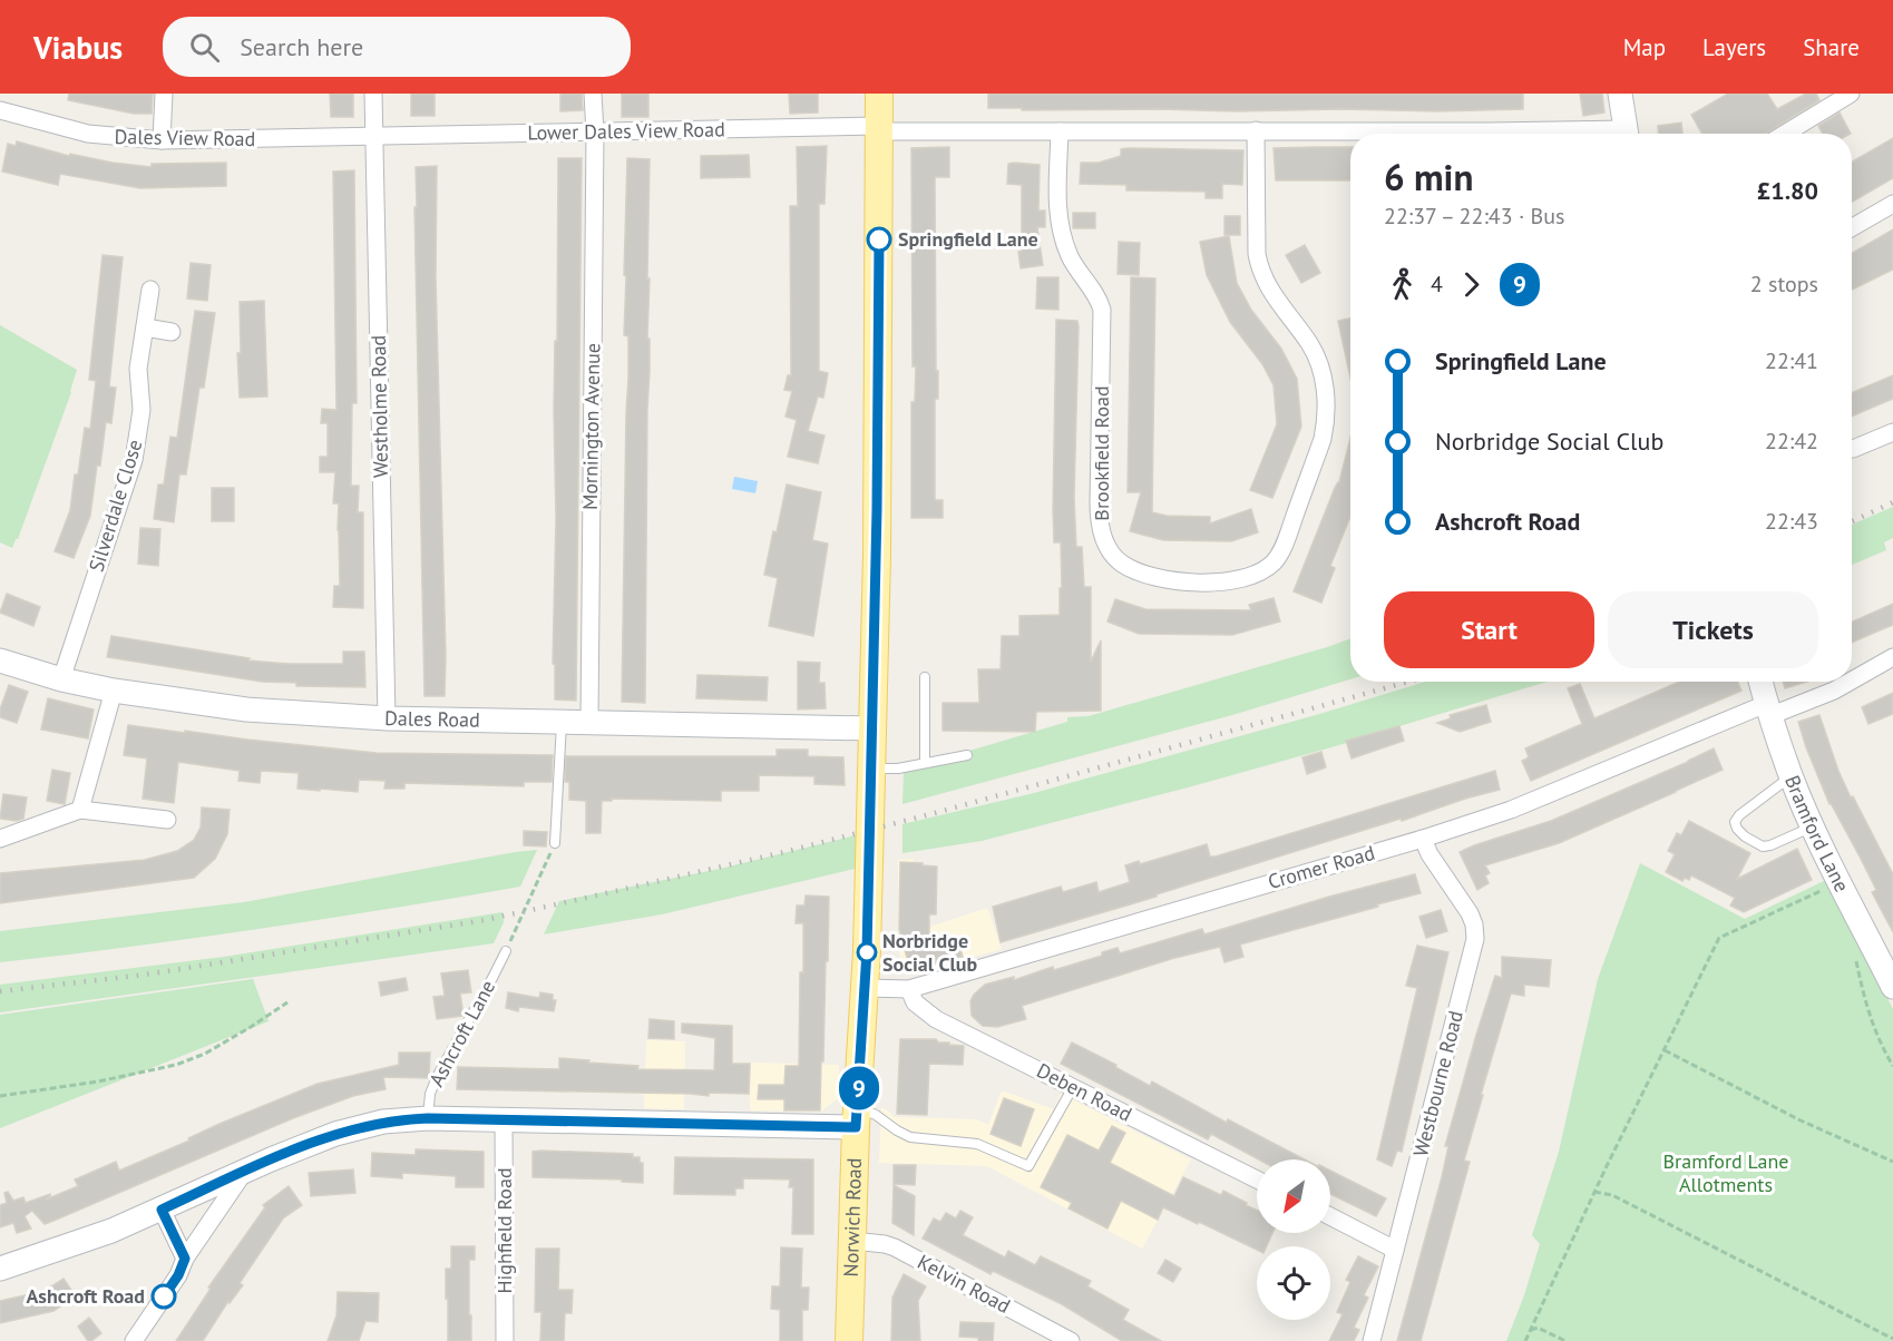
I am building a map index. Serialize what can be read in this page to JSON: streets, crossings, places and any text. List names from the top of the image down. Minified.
{"streets":{"main road":["Norwich Road"],"street":["Lower Dales View Road","Dales View Road","Westholme Road","Mornington Avenue","Brookfield Road","Silverdale Close","Dales Road","Bramford Lane","Cromer Road","Westbourne Road","Deben Road","Highfield Road","Kelvin Road"],"lane":["Ashcroft Lane"]},"crossings":[["Lower Dales View Road","Dales View Road"],["Lower Dales View Road","Westholme Road"],["Lower Dales View Road","Mornington Avenue"],["Lower Dales View Road","Norwich Road"],["Dales View Road","Westholme Road"],["Westholme Road","Dales Road"],["Mornington Avenue","Dales Road"],["Silverdale Close","Dales Road"],["Dales Road","Norwich Road"],["Bramford Lane","Cromer Road"],["Cromer Road","Westbourne Road"],["Cromer Road","Deben Road"],["Cromer Road","Norwich Road"],["Norwich Road","Kelvin Road"]],"parks":["Bramford Lane Allotments"],"places":["Springfield Lane","Norbridge Social Club","Ashcroft Road"],"lines":["bus line 9"],"north":"bottom left","page":{"header":"Viabus","search":"Search here","nav":["Map","Layers","Share"],"on_map":"9","heading":["6 min","22:37 – 22:43 · Bus","£1.80"],"legs":["4","9","2 stops"],"list":[{"name":"Springfield Lane","value":"22:41"},{"name":"Norbridge Social Club","value":"22:42"},{"name":"Ashcroft Road","value":"22:43"}],"buttons":["Start","Tickets"]}}
